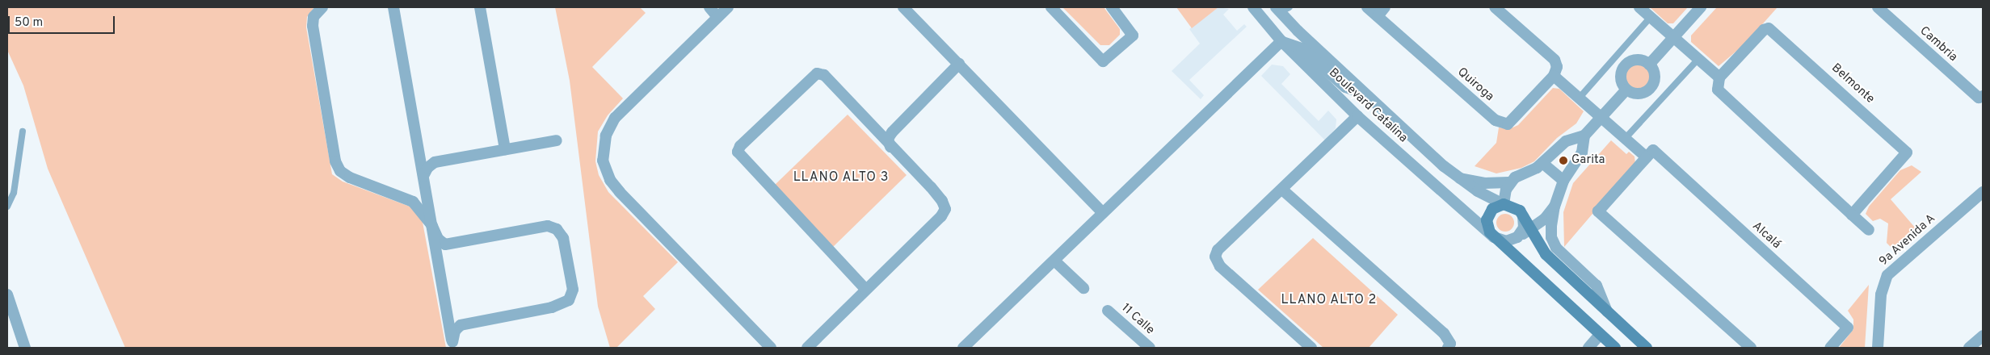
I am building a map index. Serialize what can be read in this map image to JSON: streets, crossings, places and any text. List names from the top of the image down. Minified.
{"streets":{"street":["Cambria","Belmonte","Quiroga","Boulevard Catalina","Alcalá","9a Avenida A","11 Calle"]},"districts":["LLANO ALTO 3","LLANO ALTO 2"],"places":["Garita"],"scale_bar":"50 m"}
